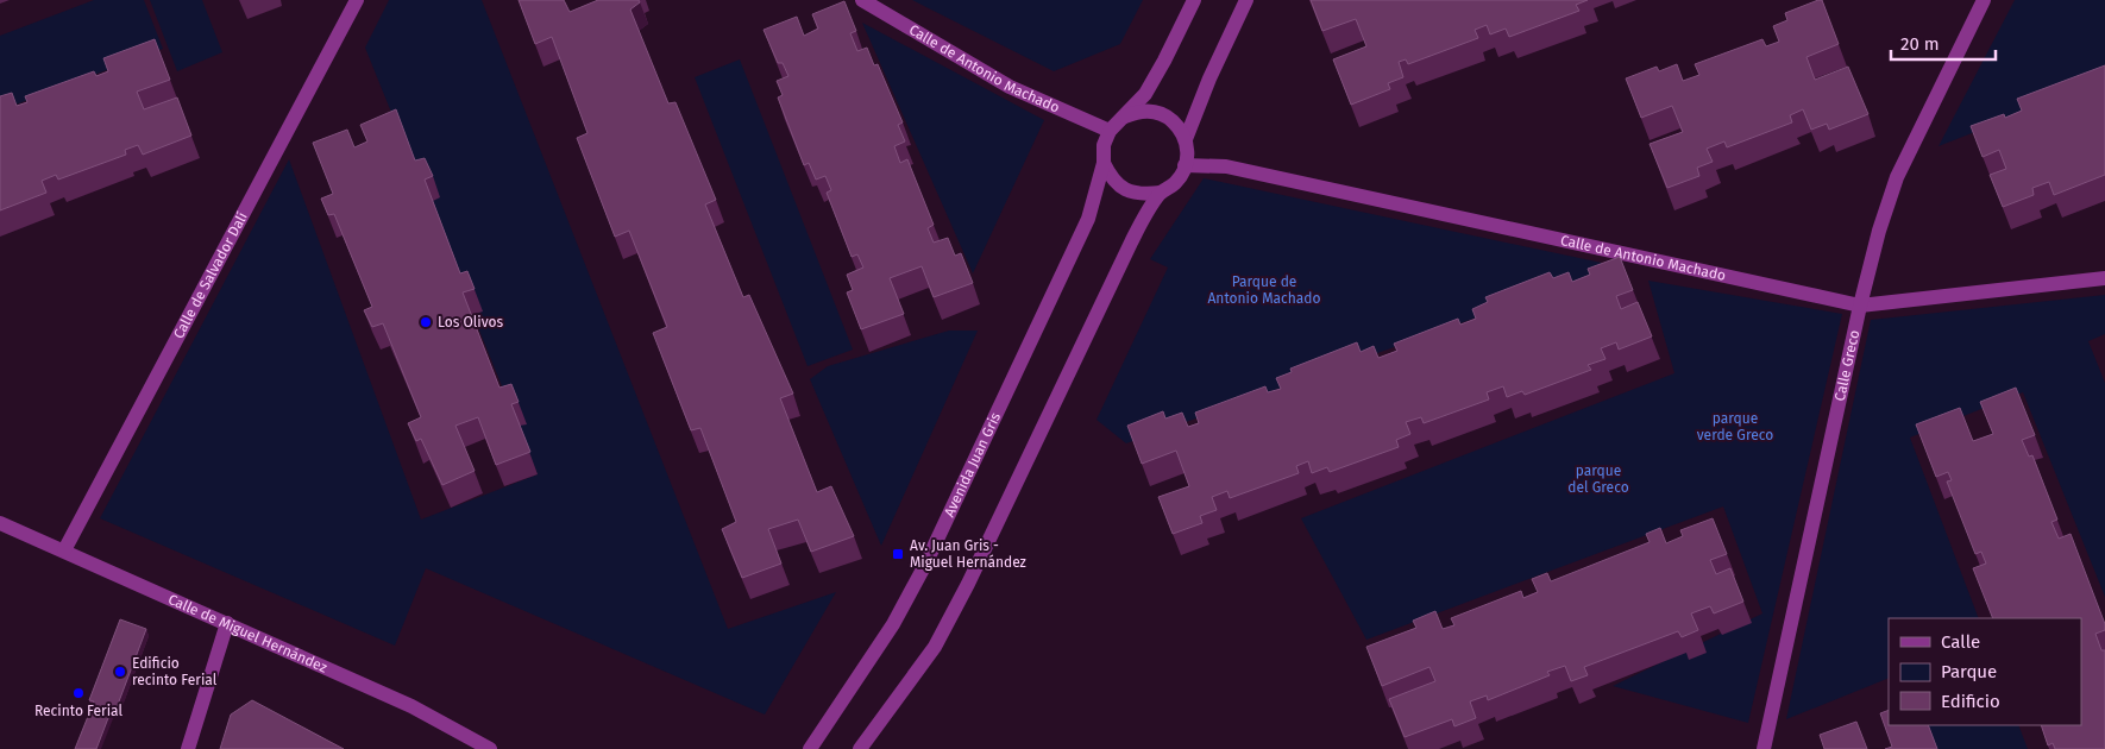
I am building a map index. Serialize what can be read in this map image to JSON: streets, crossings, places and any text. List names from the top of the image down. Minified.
{"streets":{"street":["Calle de Antonio Machado","Calle de Salvador Dalí","Calle Greco","Avenida Juan Gris","Calle de Miguel Hernández"]},"crossings":[["Calle de Antonio Machado","Calle Greco"],["Calle de Antonio Machado","Avenida Juan Gris"],["Calle de Salvador Dalí","Calle de Miguel Hernández"]],"parks":["Parque de Antonio Machado","parque verde Greco","parque del Greco"],"places":{"other":["Los Olivos","Edificio recinto Ferial","Recinto Ferial"],"transit":["Av. Juan Gris - Miguel Hernández"]},"legend":["Calle","Parque","Edificio"],"scale_bar":"20 m"}
